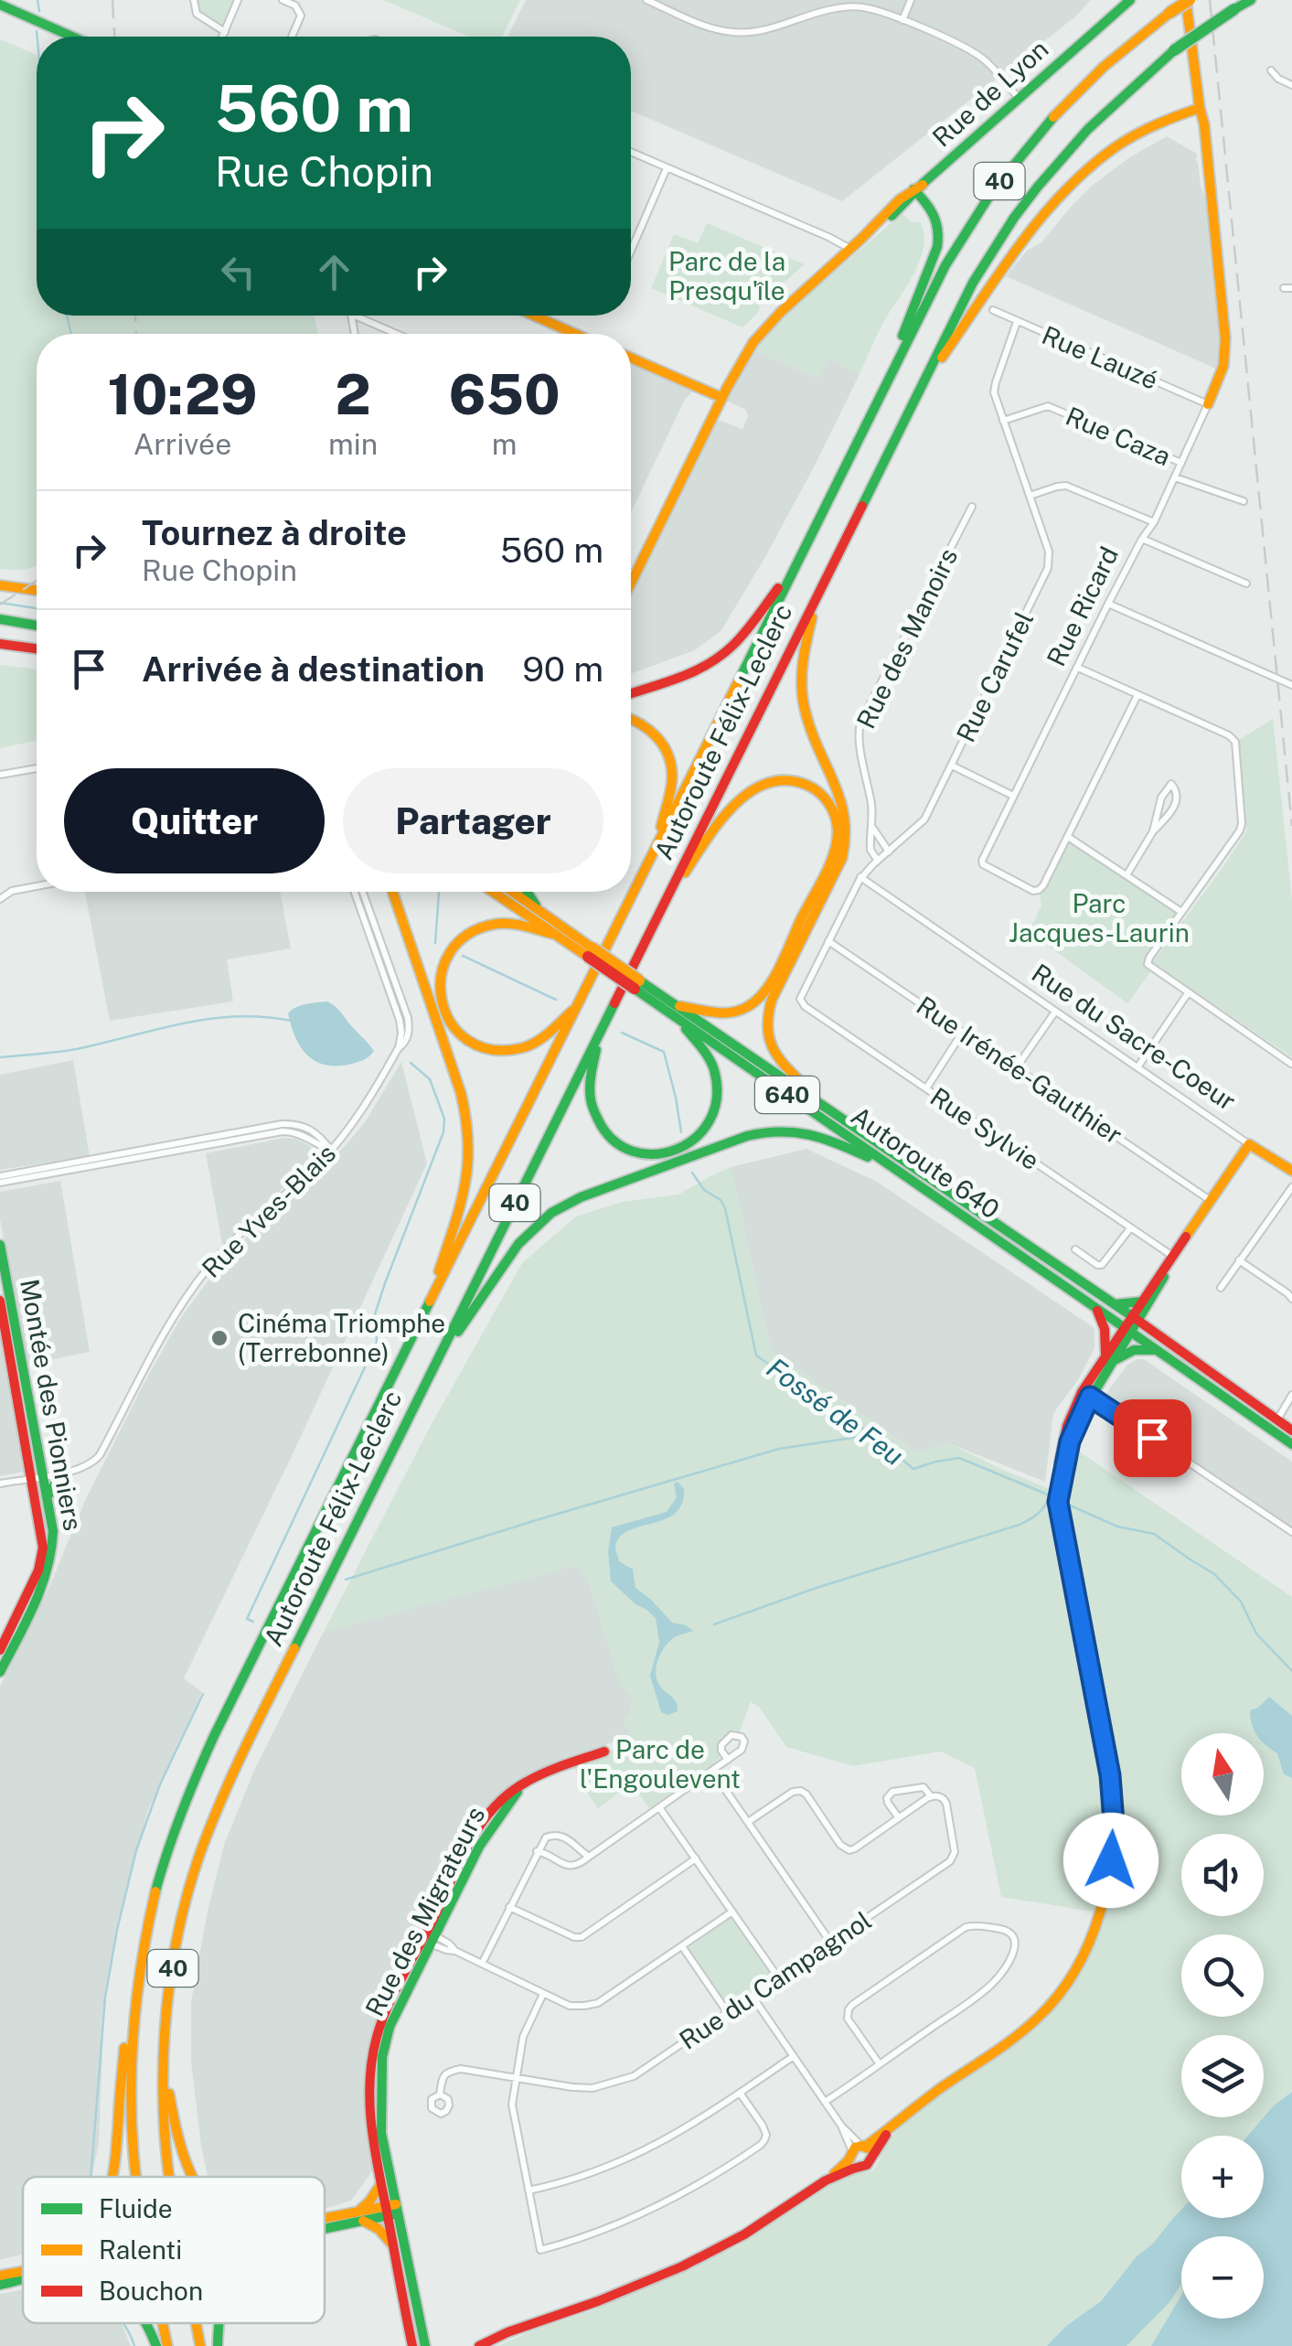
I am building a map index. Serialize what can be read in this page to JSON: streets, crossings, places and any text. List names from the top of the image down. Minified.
{"streets":{"main road":["Rue de Lyon","40","Rue Ricard","Autoroute Félix-Leclerc","Rue du Sacre-Coeur","640","Autoroute 640","Montée des Pionniers","Rue des Migrateurs"],"street":["Rue Lauzé","Rue Caza","Rue des Manoirs","Rue Carufel","Rue Irénée-Gauthier","Rue Sylvie","Rue Yves-Blais","Rue du Campagnol"]},"crossings":[["Rue Lauzé","Rue Ricard"],["Rue Lauzé","Rue Carufel"],["Rue Caza","Rue Ricard"],["Rue Caza","Rue Carufel"],["Rue Ricard","Autoroute Félix-Leclerc"],["Rue des Manoirs","Rue Carufel"],["Rue Carufel","Rue du Sacre-Coeur"],["Rue Carufel","Rue Irénée-Gauthier"],["Rue Carufel","Rue Sylvie"],["Rue Yves-Blais","Montée des Pionniers"]],"water":["Fossé de Feu"],"parks":["Parc de la Presqu'île","Parc Jacques-Laurin","Parc de l'Engoulevent"],"places":["Cinéma Triomphe (Terrebonne)"],"legend":["Fluide","Ralenti","Bouchon"],"north":"top","page":{"turn":["560 m","Rue Chopin"],"eta":["10:29","Arrivée","2","min","650","m"],"list":[{"name":"Tournez à droite","note":"Rue Chopin","value":"560 m"},{"name":"Arrivée à destination","value":"90 m"}],"buttons":["Quitter","Partager"],"map_buttons":["+","−"]}}
